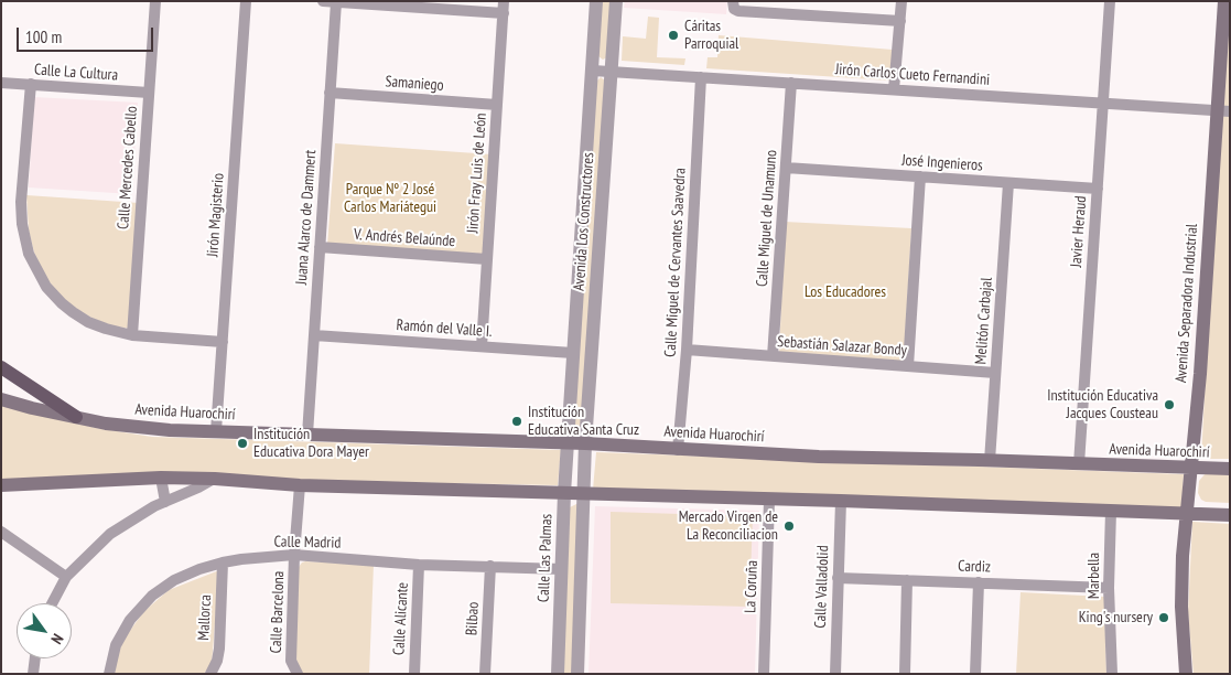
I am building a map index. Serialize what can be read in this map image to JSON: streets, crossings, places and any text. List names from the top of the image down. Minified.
{"streets":{"main road":["Avenida Separadora Industrial","Avenida Huarochirí"],"street":["Calle La Cultura","Jirón Carlos Cueto Fernandini","Samaniego","José Ingenieros","Calle Mercedes Cabello","Jirón Fray Luis de León","Jirón Magisterio","Juana Alarco de Dammert","Calle Miguel de Unamuno","Avenida Los Constructores","Javier Heraud","V. Andrés Belaúnde","Calle Miguel de Cervantes Saavedra","Melitón Carbajal","Ramón del Valle I.","Sebastián Salazar Bondy","Calle Madrid","Calle Las Palmas","Cardiz","Marbella","La Coruña","Calle Valladolid","Calle Barcelona","Mallorca","Calle Alicante","Bilbao"]},"crossings":[["Calle La Cultura","Calle Mercedes Cabello"],["Jirón Carlos Cueto Fernandini","Calle Miguel de Unamuno"],["Jirón Carlos Cueto Fernandini","Avenida Los Constructores"],["Jirón Carlos Cueto Fernandini","Javier Heraud"],["Jirón Carlos Cueto Fernandini","Calle Miguel de Cervantes Saavedra"],["Jirón Carlos Cueto Fernandini","Avenida Separadora Industrial"],["Samaniego","Jirón Fray Luis de León"],["Samaniego","Juana Alarco de Dammert"],["José Ingenieros","Calle Miguel de Unamuno"],["José Ingenieros","Javier Heraud"],["José Ingenieros","Melitón Carbajal"],["Jirón Fray Luis de León","V. Andrés Belaúnde"],["Jirón Fray Luis de León","Ramón del Valle I."],["Jirón Magisterio","Avenida Huarochirí"],["Juana Alarco de Dammert","V. Andrés Belaúnde"],["Juana Alarco de Dammert","Ramón del Valle I."],["Juana Alarco de Dammert","Avenida Huarochirí"],["Calle Miguel de Unamuno","Sebastián Salazar Bondy"],["Avenida Los Constructores","Ramón del Valle I."],["Avenida Los Constructores","Avenida Huarochirí"],["Avenida Los Constructores","Calle Las Palmas"],["Javier Heraud","Avenida Huarochirí"],["Calle Miguel de Cervantes Saavedra","Sebastián Salazar Bondy"],["Calle Miguel de Cervantes Saavedra","Avenida Huarochirí"],["Avenida Separadora Industrial","Avenida Huarochirí"],["Melitón Carbajal","Sebastián Salazar Bondy"],["Melitón Carbajal","Avenida Huarochirí"],["Avenida Huarochirí","Calle Las Palmas"],["Calle Madrid","Calle Las Palmas"],["Calle Madrid","Calle Barcelona"],["Calle Madrid","Mallorca"],["Calle Madrid","Calle Alicante"],["Calle Madrid","Bilbao"],["Cardiz","Marbella"],["Cardiz","Calle Valladolid"]],"parks":["Parque Nº 2 José Carlos Mariátegui","Los Educadores"],"places":["Cáritas Parroquial","Institución Educativa Jacques Cousteau","Institución Educativa Santa Cruz","Institución Educativa Dora Mayer","Mercado Virgen de La Reconciliacion","King's nursery"],"scale_bar":"100 m","north":"bottom right"}
